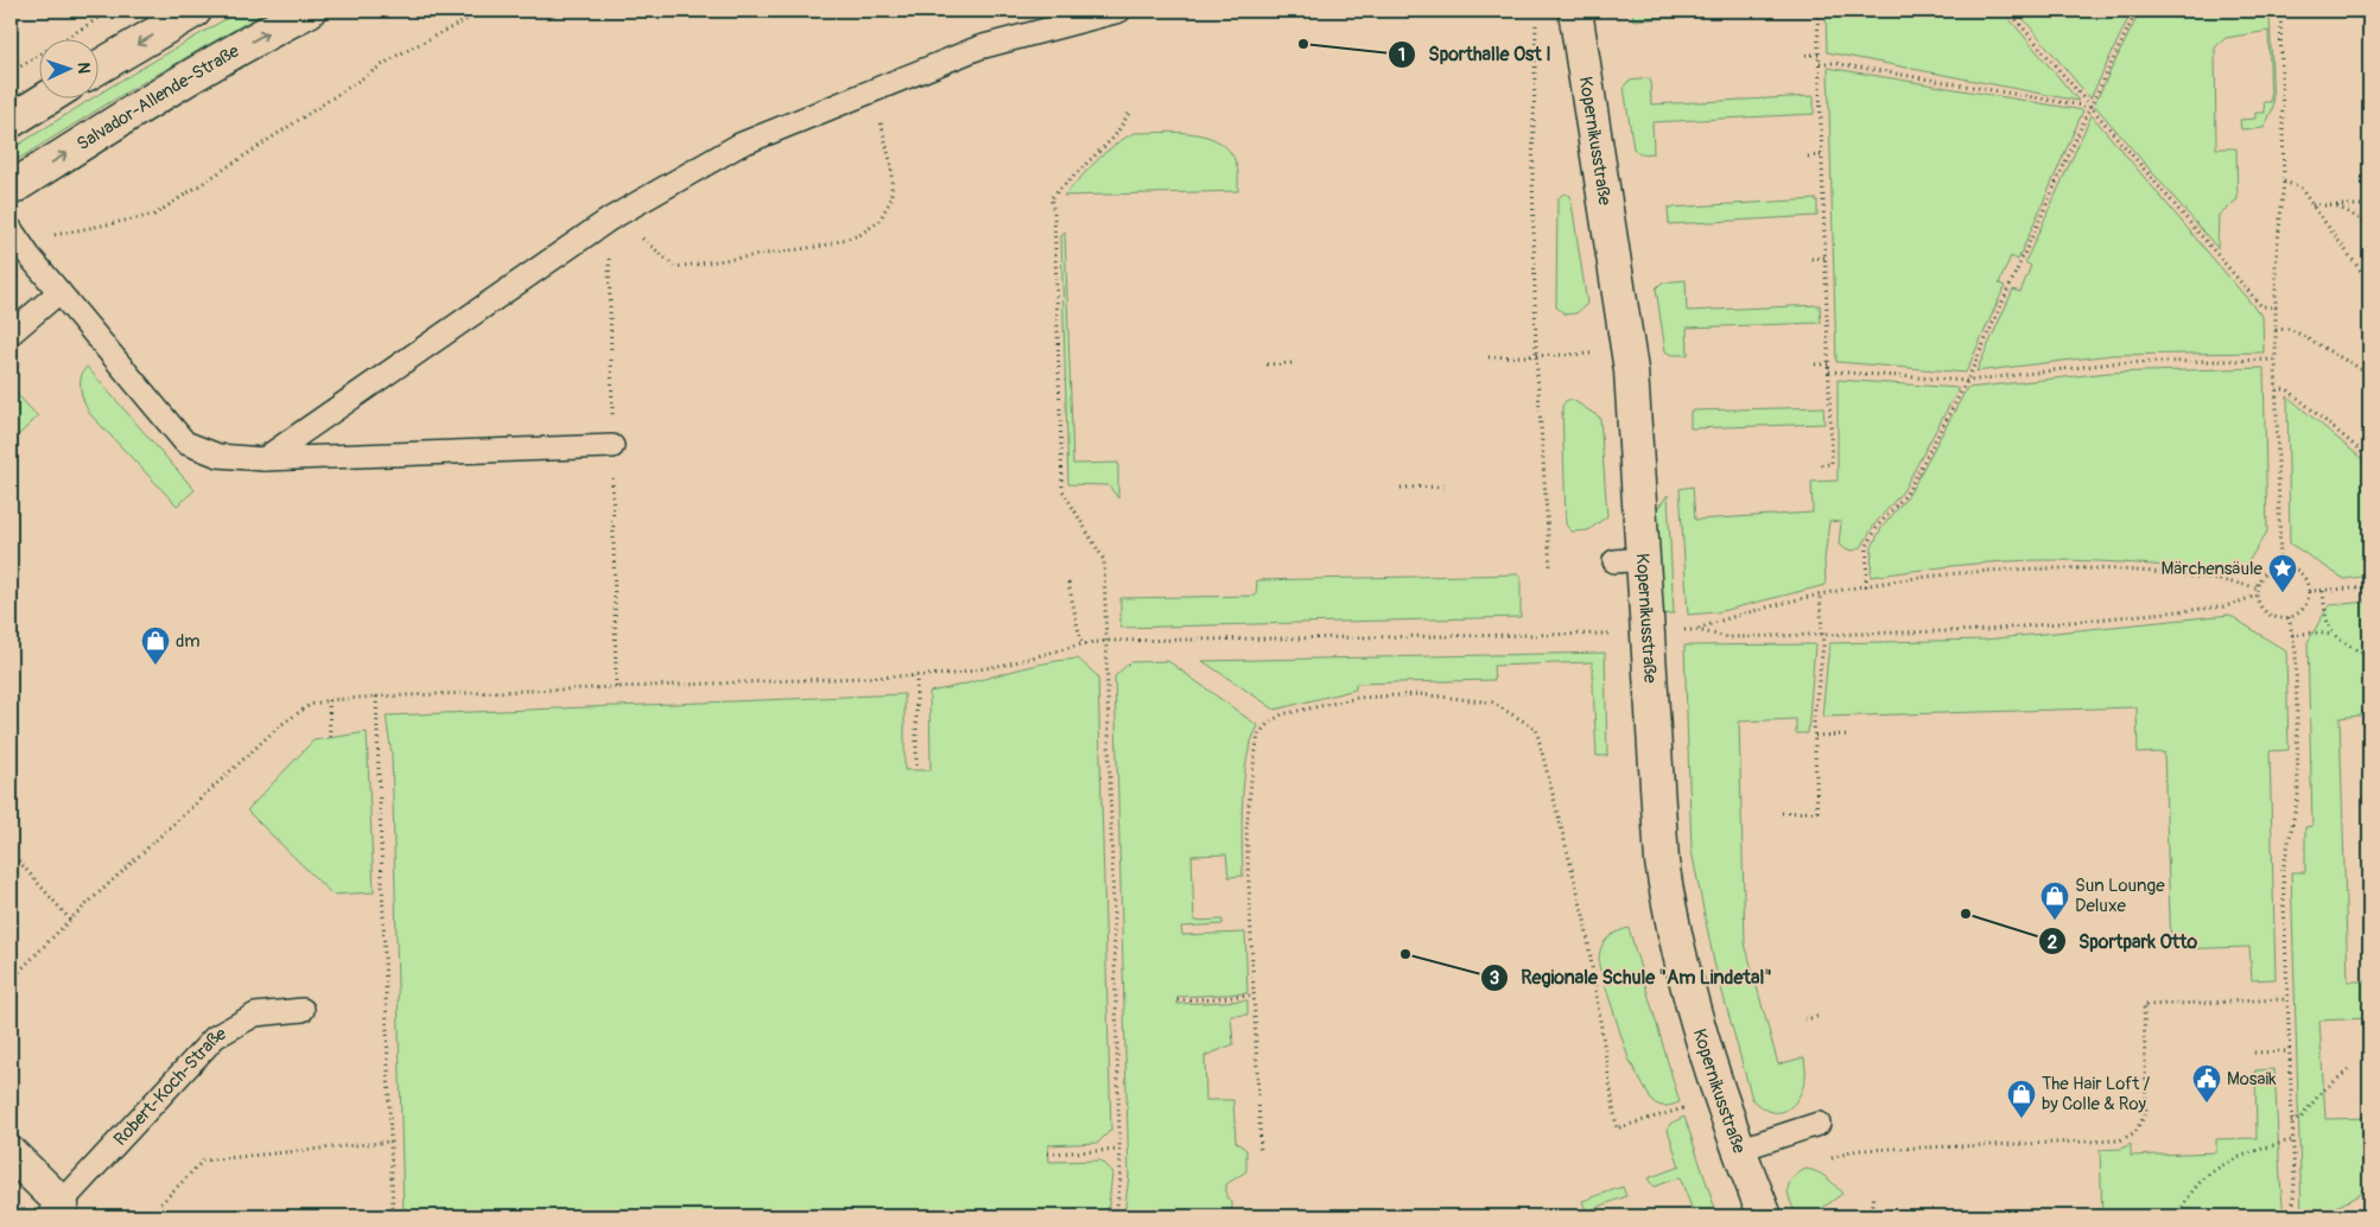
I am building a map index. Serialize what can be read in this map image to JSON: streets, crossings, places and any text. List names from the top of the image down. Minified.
{"streets":{"street":["Salvador-Allende-Straße","Kopernikusstraße","Robert-Koch-Straße"]},"places":{"other":["Sporthalle Ost I","Sportpark Otto","Regionale Schule \"Am Lindetal\""],"place":["Märchensäule"],"shop":["dm","Sun Lounge Deluxe","The Hair Loft / by Colle & Roy"],"public building":["Mosaik"]},"north":"right"}
